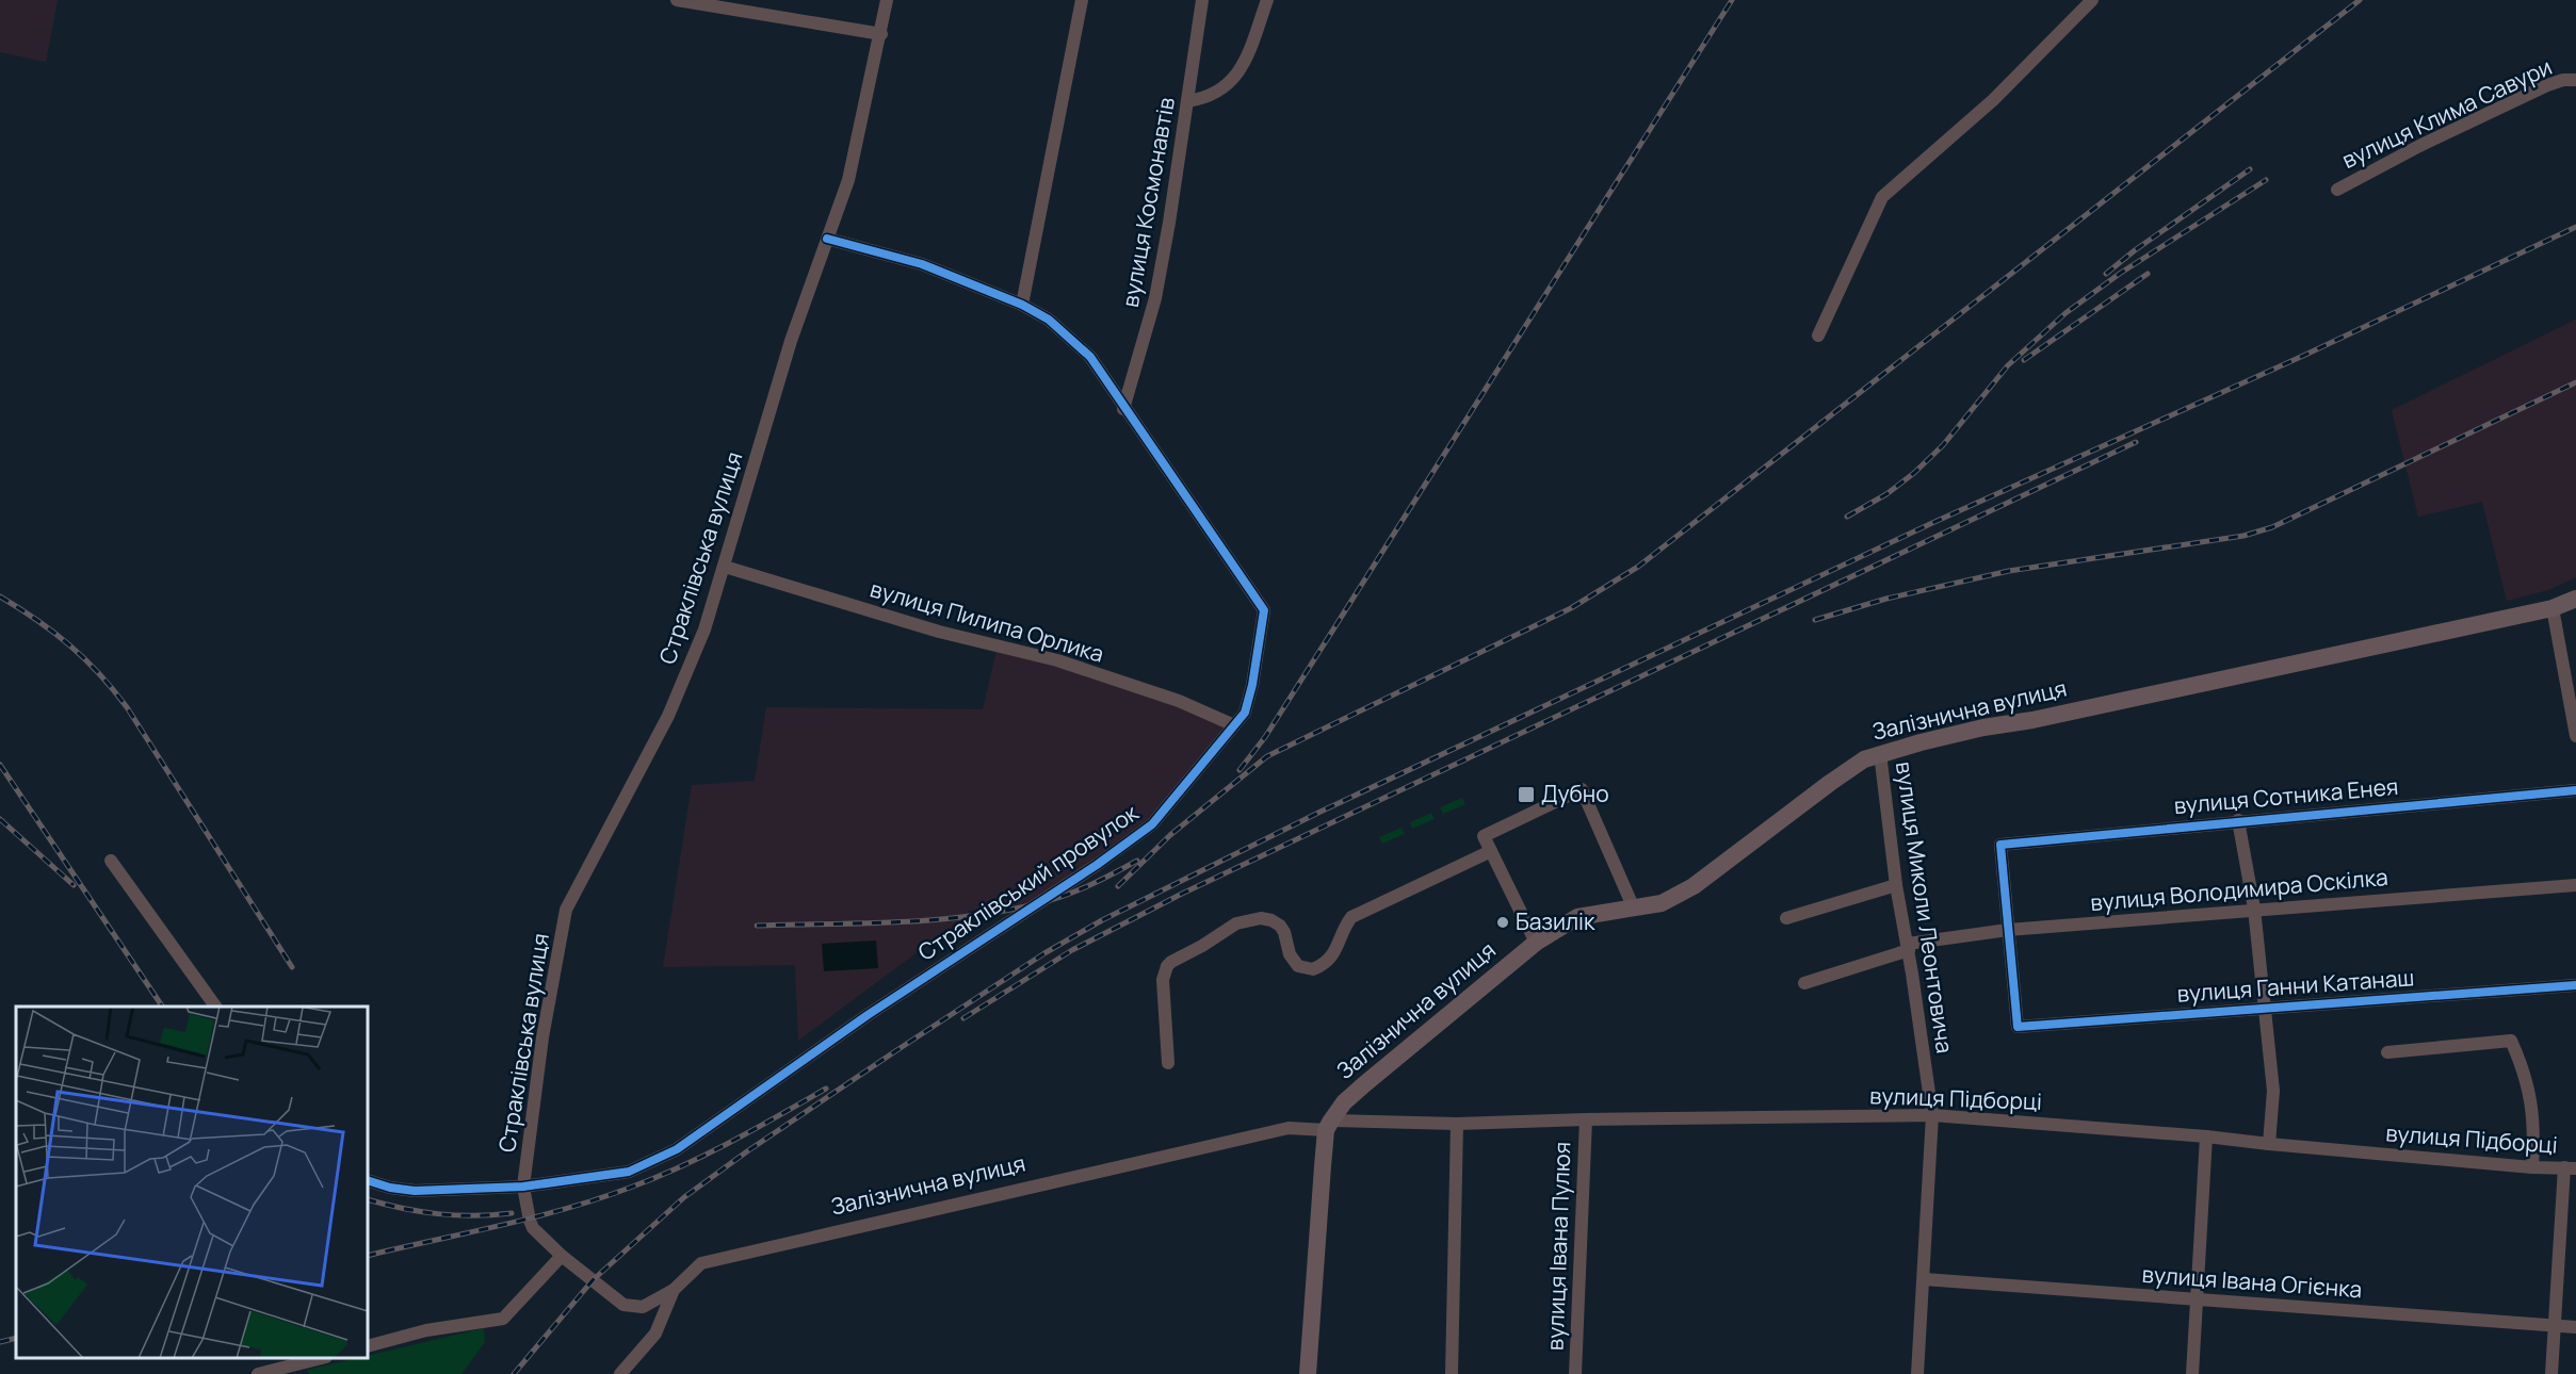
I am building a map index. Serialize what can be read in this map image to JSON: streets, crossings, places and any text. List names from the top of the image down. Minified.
{"streets":{"main road":["Залізнична вулиця"],"street":["вулиця Клима Савури","вулиця Космонавтів","Страклівська вулиця","вулиця Пилипа Орлика","вулиця Сотника Енея","Страклівський провулок","вулиця Володимира Оскілка","вулиця Миколи Леонтовича","вулиця Ганни Катанаш","вулиця Підборці","вулиця Івана Пулюя","вулиця Івана Огієнка"]},"crossings":[["вулиця Космонавтів","Страклівський провулок"],["Страклівська вулиця","вулиця Пилипа Орлика"],["Страклівська вулиця","Залізнична вулиця"],["Страклівська вулиця","Страклівський провулок"],["вулиця Пилипа Орлика","Страклівський провулок"],["Залізнична вулиця","вулиця Миколи Леонтовича"],["Залізнична вулиця","вулиця Підборці"],["вулиця Сотника Енея","вулиця Володимира Оскілка"],["вулиця Сотника Енея","вулиця Ганни Катанаш"],["вулиця Володимира Оскілка","вулиця Миколи Леонтовича"],["вулиця Володимира Оскілка","вулиця Ганни Катанаш"],["вулиця Миколи Леонтовича","вулиця Підборці"],["вулиця Миколи Леонтовича","вулиця Івана Огієнка"],["вулиця Підборці","вулиця Івана Пулюя"]],"places":{"transit":["Дубно"],"other":["Базилік"]}}
